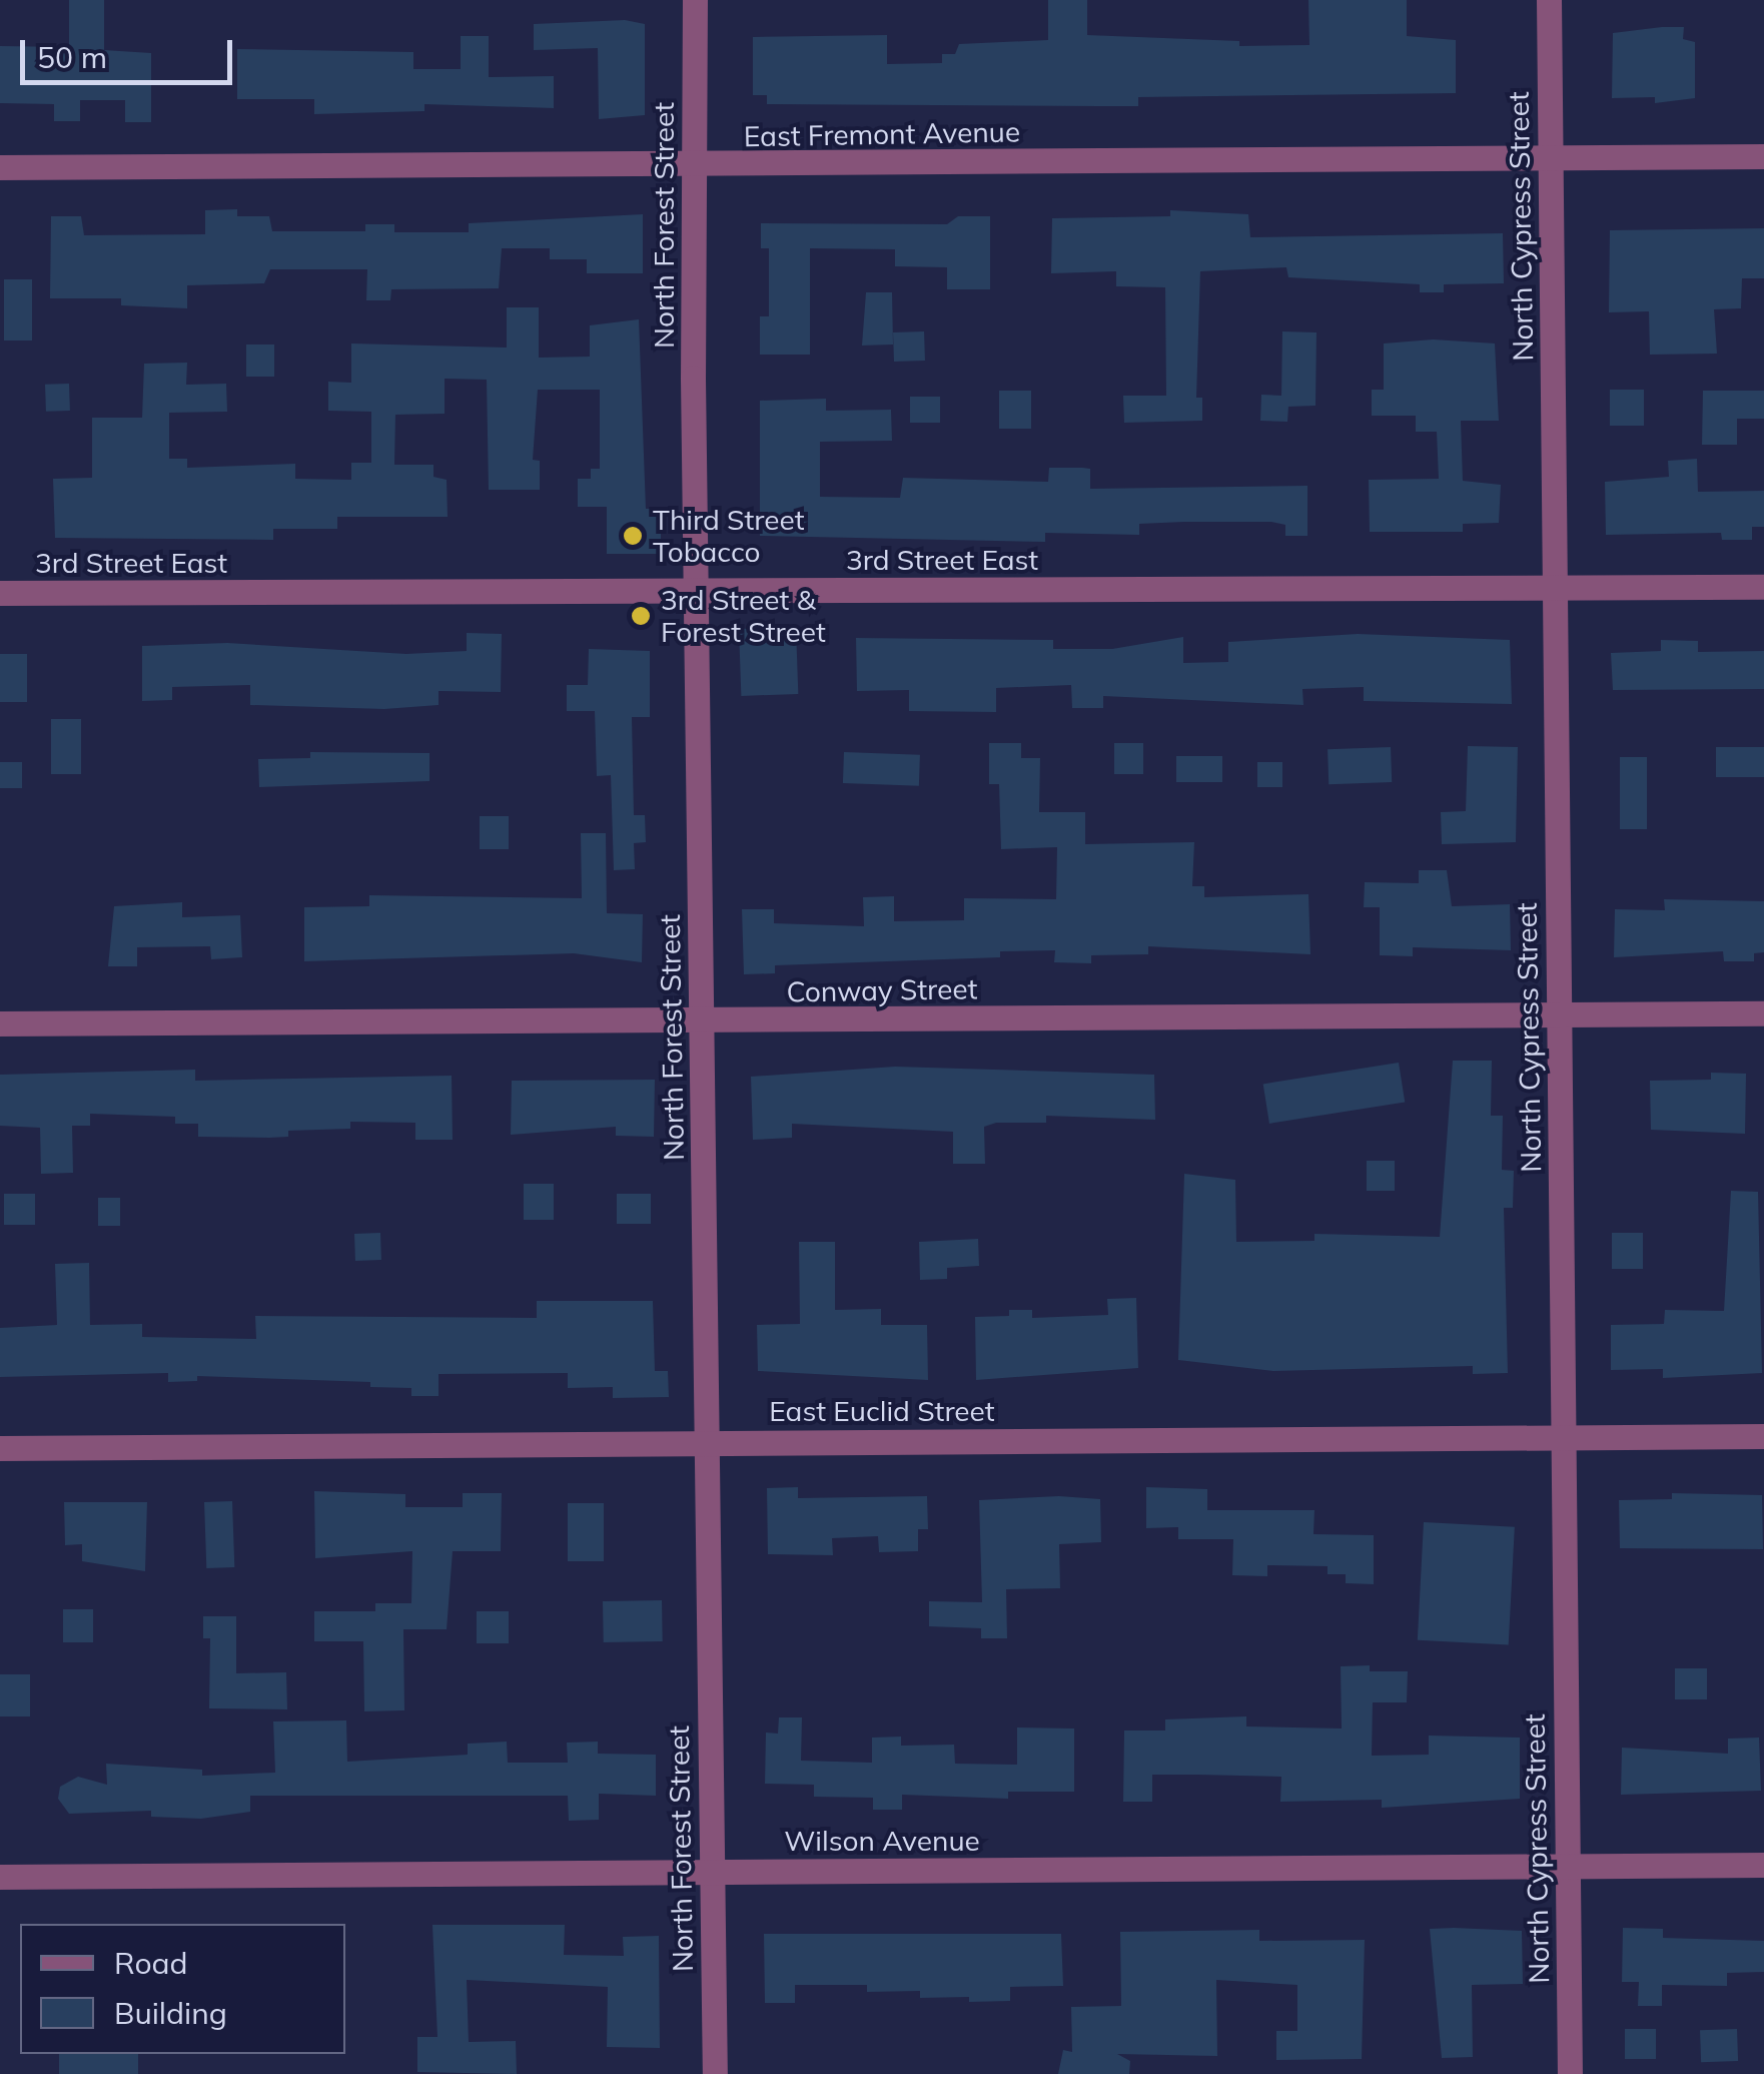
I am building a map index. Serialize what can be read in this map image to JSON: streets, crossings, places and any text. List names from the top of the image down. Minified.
{"streets":{"street":["East Fremont Avenue","North Forest Street","North Cypress Street","3rd Street East","Conway Street","East Euclid Street","Wilson Avenue"]},"crossings":[["East Fremont Avenue","North Forest Street"],["East Fremont Avenue","North Cypress Street"],["North Forest Street","3rd Street East"],["North Forest Street","Conway Street"],["North Forest Street","East Euclid Street"],["North Forest Street","Wilson Avenue"],["North Cypress Street","3rd Street East"],["North Cypress Street","Conway Street"],["North Cypress Street","East Euclid Street"],["North Cypress Street","Wilson Avenue"]],"places":["Third Street Tobacco","3rd Street & Forest Street"],"legend":["Road","Building"],"scale_bar":"50 m"}
